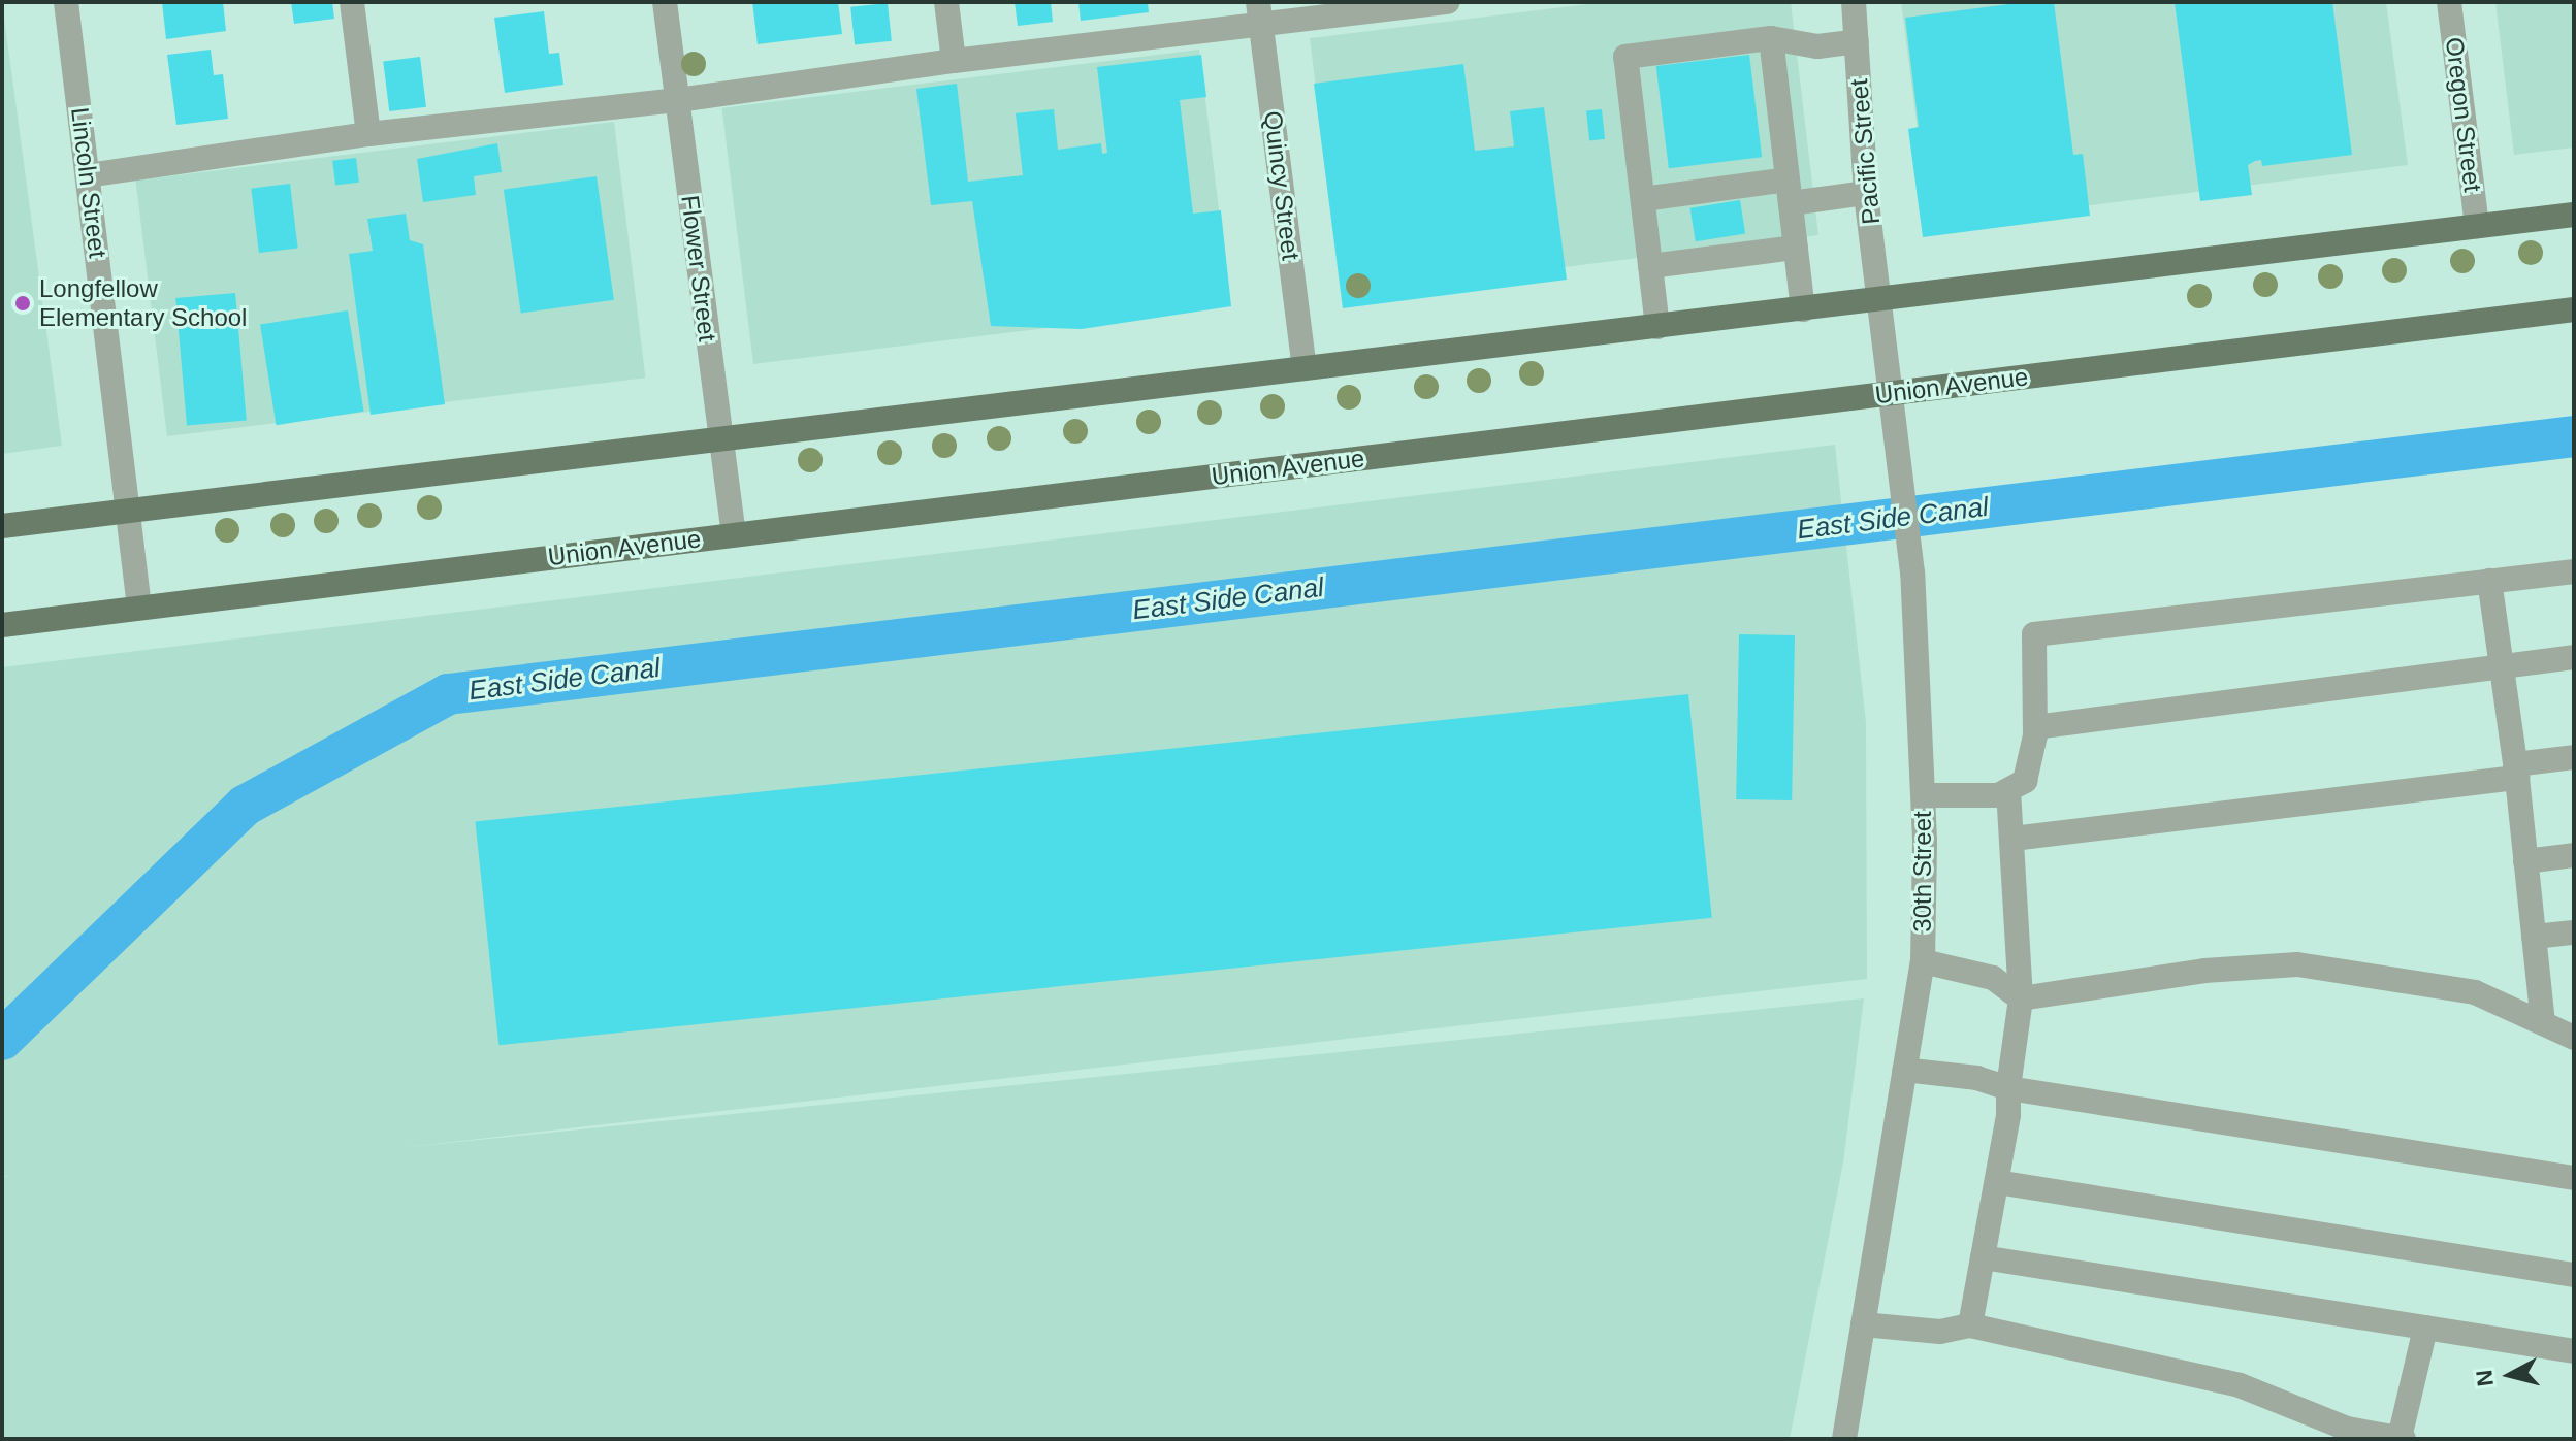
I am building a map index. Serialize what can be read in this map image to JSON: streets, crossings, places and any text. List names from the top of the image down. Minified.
{"streets":{"main road":["Union Avenue"],"street":["Oregon Street","Pacific Street","Lincoln Street","Quincy Street","Flower Street","30th Street"]},"crossings":[["Pacific Street","30th Street"],["Lincoln Street","Union Avenue"],["Flower Street","Union Avenue"],["Union Avenue","30th Street"]],"water":["East Side Canal"],"places":["Longfellow Elementary School"],"north":"left"}
